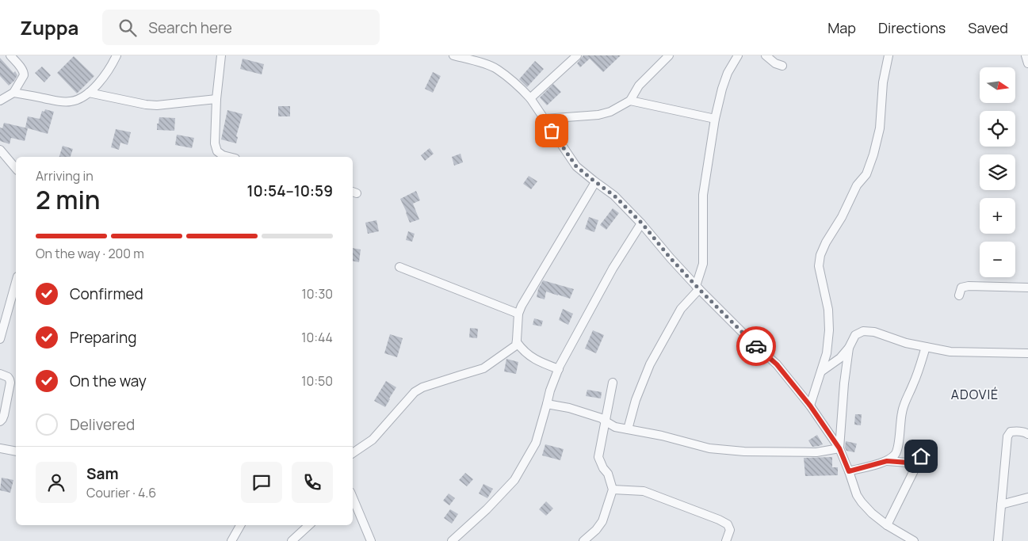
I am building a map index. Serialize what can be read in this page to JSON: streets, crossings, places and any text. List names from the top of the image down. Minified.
{"districts":["ADOVIÉ"],"north":"right","page":{"header":"Zuppa","search":"Search here","nav":["Map","Directions","Saved"],"map_buttons":["+","−"],"heading":["2 min","Arriving in","10:54–10:59"],"panel":["Sam","Courier · 4.6"],"bar":"On the way · 200 m","list":[["Confirmed","10:30"],["Preparing","10:44"],["On the way","10:50"],"Delivered"]}}
